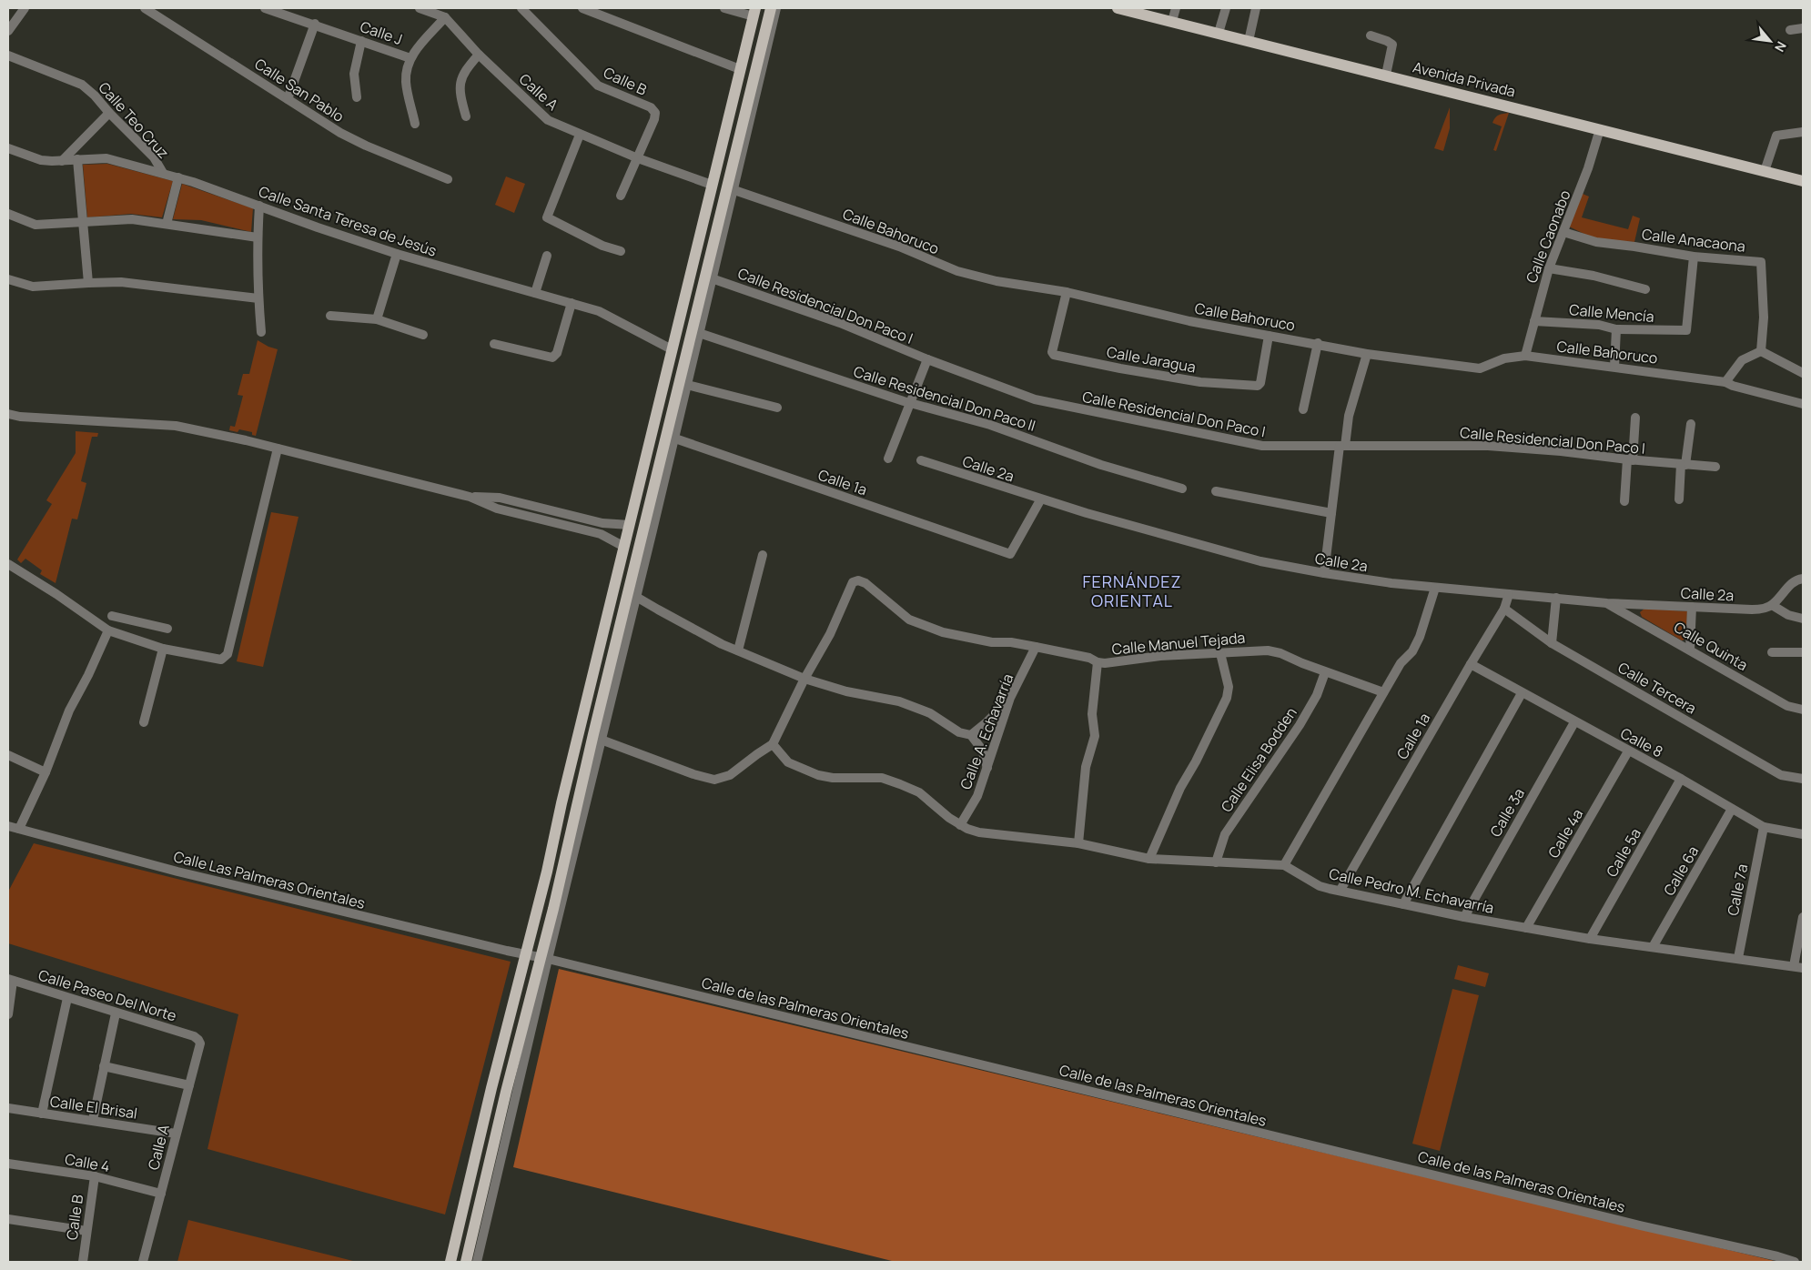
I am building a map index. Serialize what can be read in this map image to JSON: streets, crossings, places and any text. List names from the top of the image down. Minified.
{"streets":{"main road":["Avenida Privada"],"street":["Calle J","Calle B","Calle San Pablo","Calle A","Calle Teo Cruz","Calle Santa Teresa de Jesús","Calle Bahoruco","Calle Caonabo","Calle Anacaona","Calle Residencial Don Paco I","Calle Mencía","Calle Jaragua","Calle Residencial Don Paco II","Calle 2a","Calle 1a","Calle Manuel Tejada","Calle Quinta","Calle Tercera","Calle A. Echavarría","Calle 8","Calle Elisa Bodden","Calle 3a","Calle 4a","Calle 5a","Calle 6a","Calle Las Palmeras Orientales","Calle 7a","Calle Pedro M. Echavarría","Calle Paseo Del Norte","Calle de las Palmeras Orientales","Calle El Brisal","Calle 4"]},"crossings":[["Avenida Privada","Calle Caonabo"],["Calle B","Calle A"],["Calle B","Calle 4"],["Calle A","Calle Paseo Del Norte"],["Calle A","Calle El Brisal"],["Calle A","Calle 4"],["Calle Teo Cruz","Calle Santa Teresa de Jesús"],["Calle Bahoruco","Calle Caonabo"],["Calle Bahoruco","Calle Jaragua"],["Calle Caonabo","Calle Anacaona"],["Calle Caonabo","Calle Mencía"],["Calle Anacaona","Calle Mencía"],["Calle 2a","Calle 1a"],["Calle 2a","Calle Quinta"],["Calle 1a","Calle Tercera"],["Calle 1a","Calle 8"],["Calle 1a","Calle Pedro M. Echavarría"],["Calle Manuel Tejada","Calle A. Echavarría"],["Calle Manuel Tejada","Calle Elisa Bodden"],["Calle A. Echavarría","Calle Pedro M. Echavarría"],["Calle 8","Calle 3a"],["Calle 8","Calle 4a"],["Calle 8","Calle 5a"],["Calle 8","Calle 6a"],["Calle 8","Calle 7a"],["Calle Elisa Bodden","Calle Pedro M. Echavarría"],["Calle 3a","Calle Pedro M. Echavarría"],["Calle 4a","Calle Pedro M. Echavarría"],["Calle 5a","Calle Pedro M. Echavarría"],["Calle 6a","Calle Pedro M. Echavarría"],["Calle Las Palmeras Orientales","Calle de las Palmeras Orientales"],["Calle 7a","Calle Pedro M. Echavarría"]],"districts":["FERNÁNDEZ ORIENTAL"],"north":"bottom right"}
